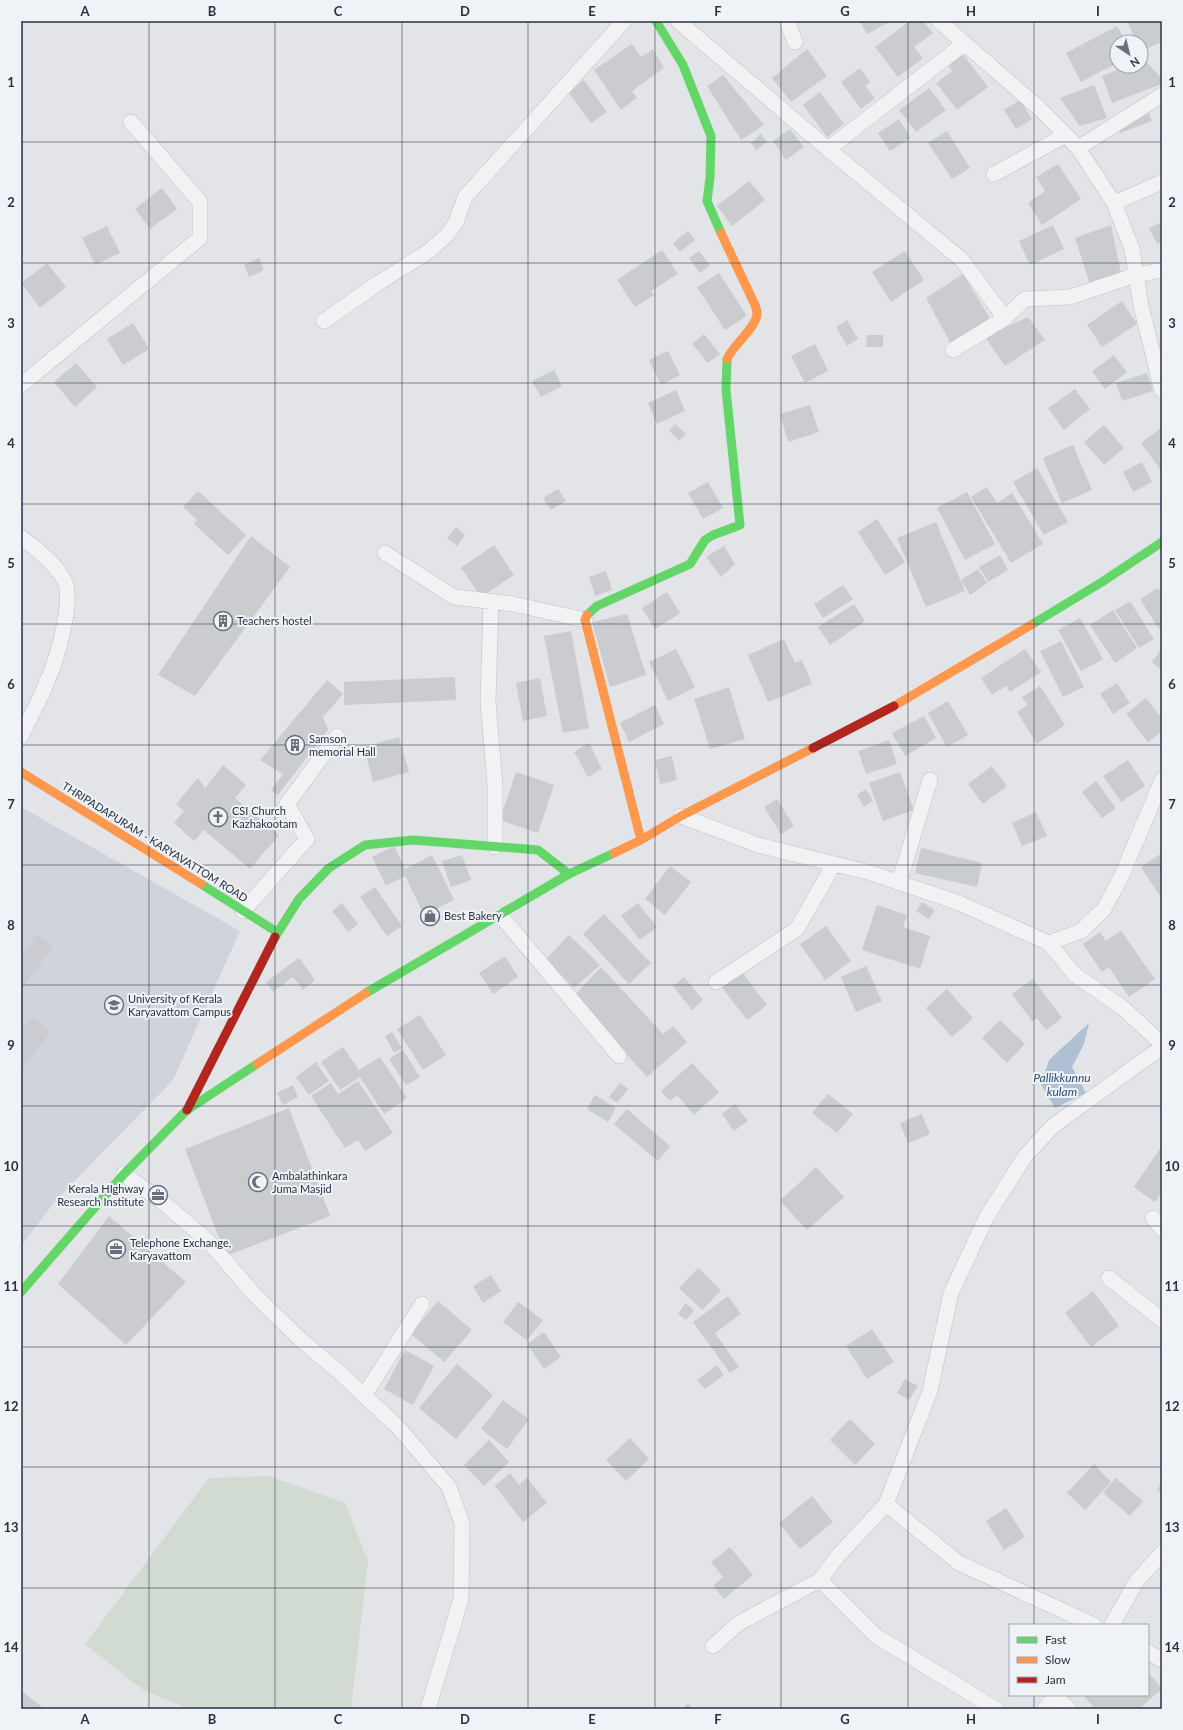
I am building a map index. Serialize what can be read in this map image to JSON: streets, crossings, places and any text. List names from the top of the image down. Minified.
{"streets":{"main road":["THRIPADAPURAM - KARYAVATTOM ROAD"]},"water":["Pallikkunnu kulam"],"places":{"building":["Teachers hostel","Samson memorial Hall"],"church":["CSI Church Kazhakootam"],"shop":["Best Bakery"],"school or university":["University of Kerala Karyavattom Campus"],"mosque":["Ambalathinkara Juma Masjid"],"office":["Kerala HIghway Research Institute","Telephone Exchange, Karyavattom"]},"legend":["Fast","Slow","Jam"],"north":"bottom right","grid":{"columns":["A","B","C","D","E","F","G","H","I"],"rows":["1","2","3","4","5","6","7","8","9","10","11","12","13","14"]}}
